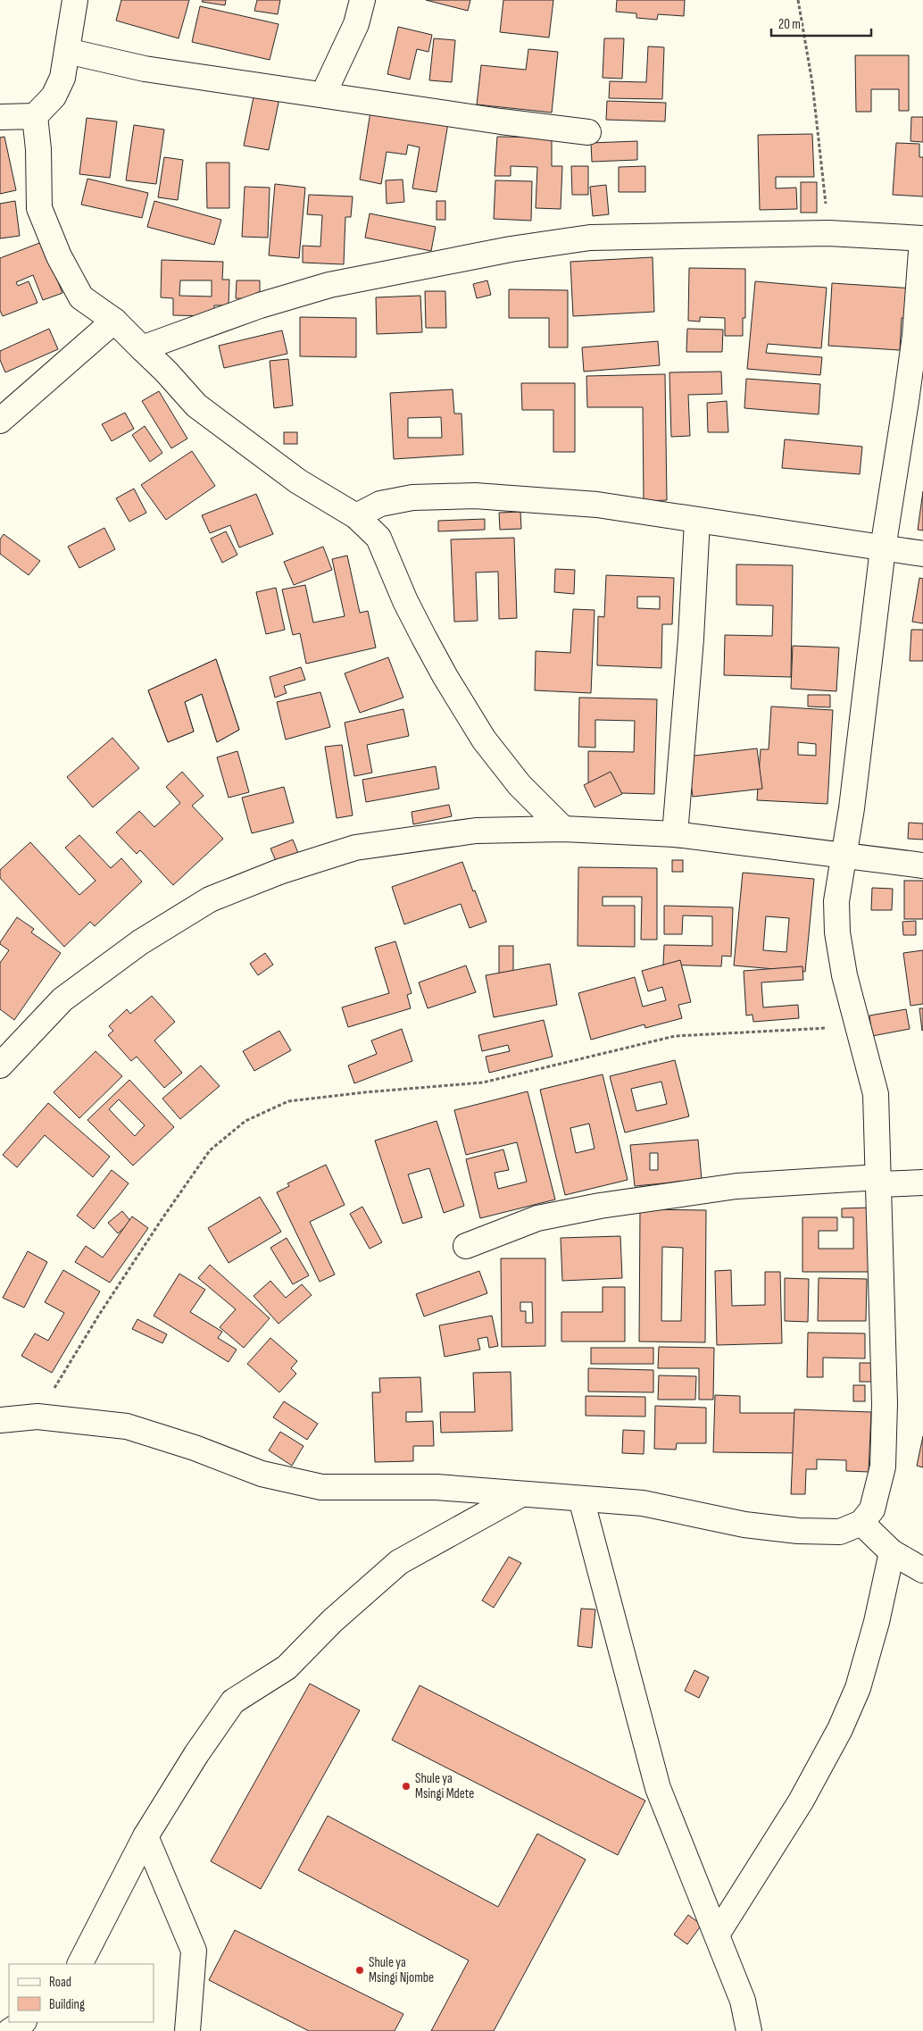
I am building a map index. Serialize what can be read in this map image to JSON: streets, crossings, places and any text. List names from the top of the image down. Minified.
{"places":["Shule ya Msingi Mdete","Shule ya Msingi Njombe"],"legend":["Road","Building"],"scale_bar":"20 m"}
